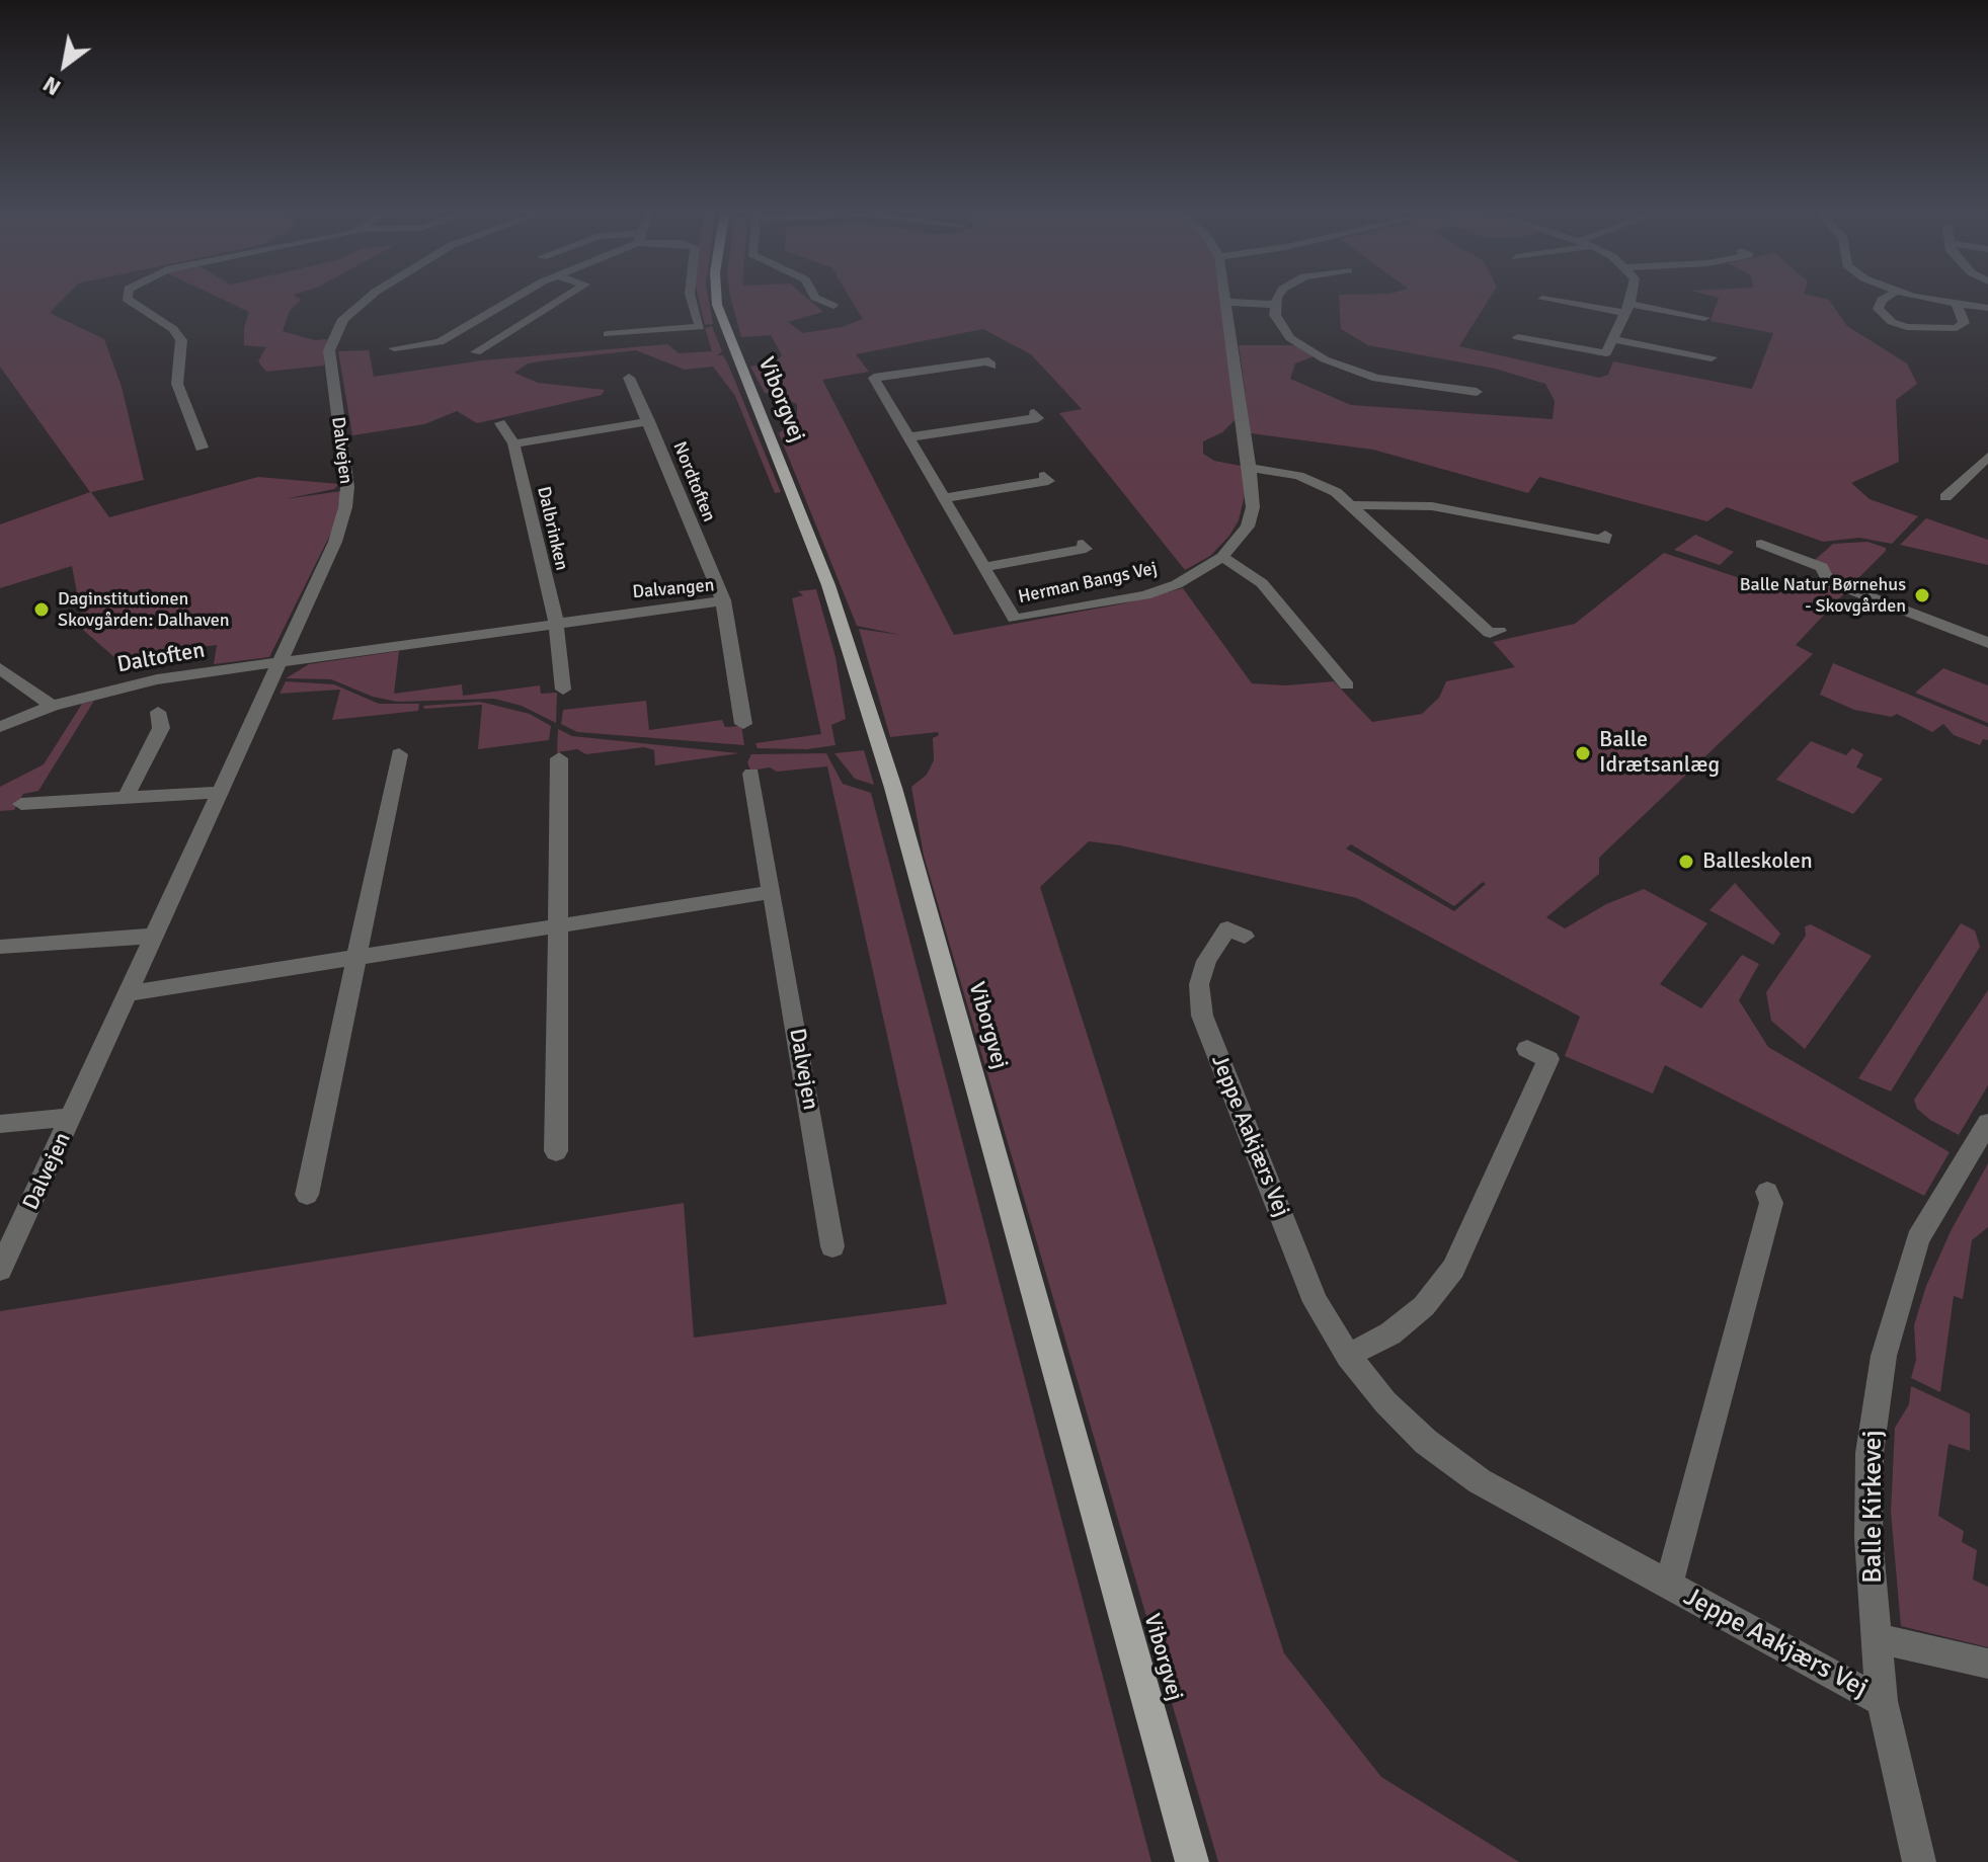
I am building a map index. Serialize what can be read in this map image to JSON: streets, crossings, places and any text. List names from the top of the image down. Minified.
{"streets":{"main road":["Viborgvej"],"street":["Dalvejen","Nordtoften","Dalbrinken","Herman Bangs Vej","Dalvangen","Daltoften","Jeppe Aakjærs Vej","Balle Kirkevej"]},"crossings":[["Dalvejen","Dalvangen"],["Dalvejen","Daltoften"],["Nordtoften","Dalvangen"],["Dalbrinken","Dalvangen"],["Dalvangen","Daltoften"],["Jeppe Aakjærs Vej","Balle Kirkevej"]],"places":["Balle Natur Børnehus - Skovgården","Daginstitutionen Skovgården: Dalhaven","Balle Idrætsanlæg","Balleskolen"],"north":"bottom left"}
